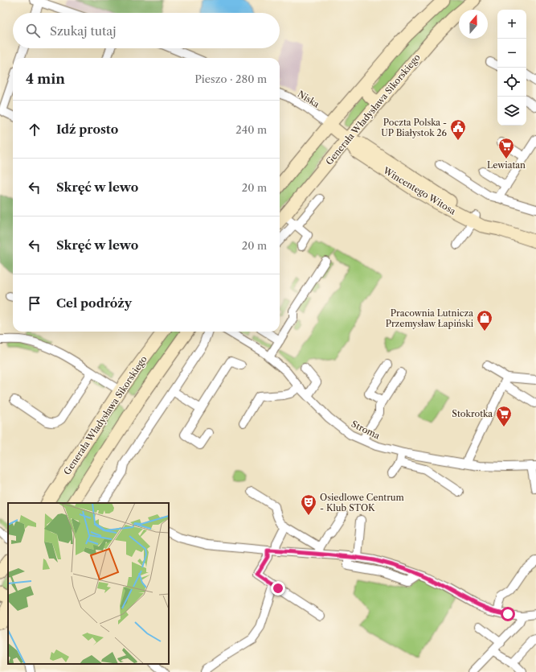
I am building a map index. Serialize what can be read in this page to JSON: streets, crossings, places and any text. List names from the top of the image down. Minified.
{"streets":{"main road":["Generała Władysława Sikorskiego","Wincentego Witosa"],"street":["Niska","Stroma"]},"crossings":[["Niska","Wincentego Witosa"],["Generała Władysława Sikorskiego","Wincentego Witosa"]],"places":{"public building":["Poczta Polska - UP Białystok 26"],"supermarket":["Lewiatan","Stokrotka"],"shop":["Pracownia Lutnicza Przemysław Łapiński"],"theatre":["Osiedlowe Centrum - Klub STOK"]},"north":"top","page":{"map_buttons":["+","−"],"search":"Szukaj tutaj","heading":["4 min","Pieszo · 280 m"],"list":[["Idź prosto","240 m"],["Skręć w lewo","20 m"],["Skręć w lewo","20 m"],"Cel podróży"]}}
